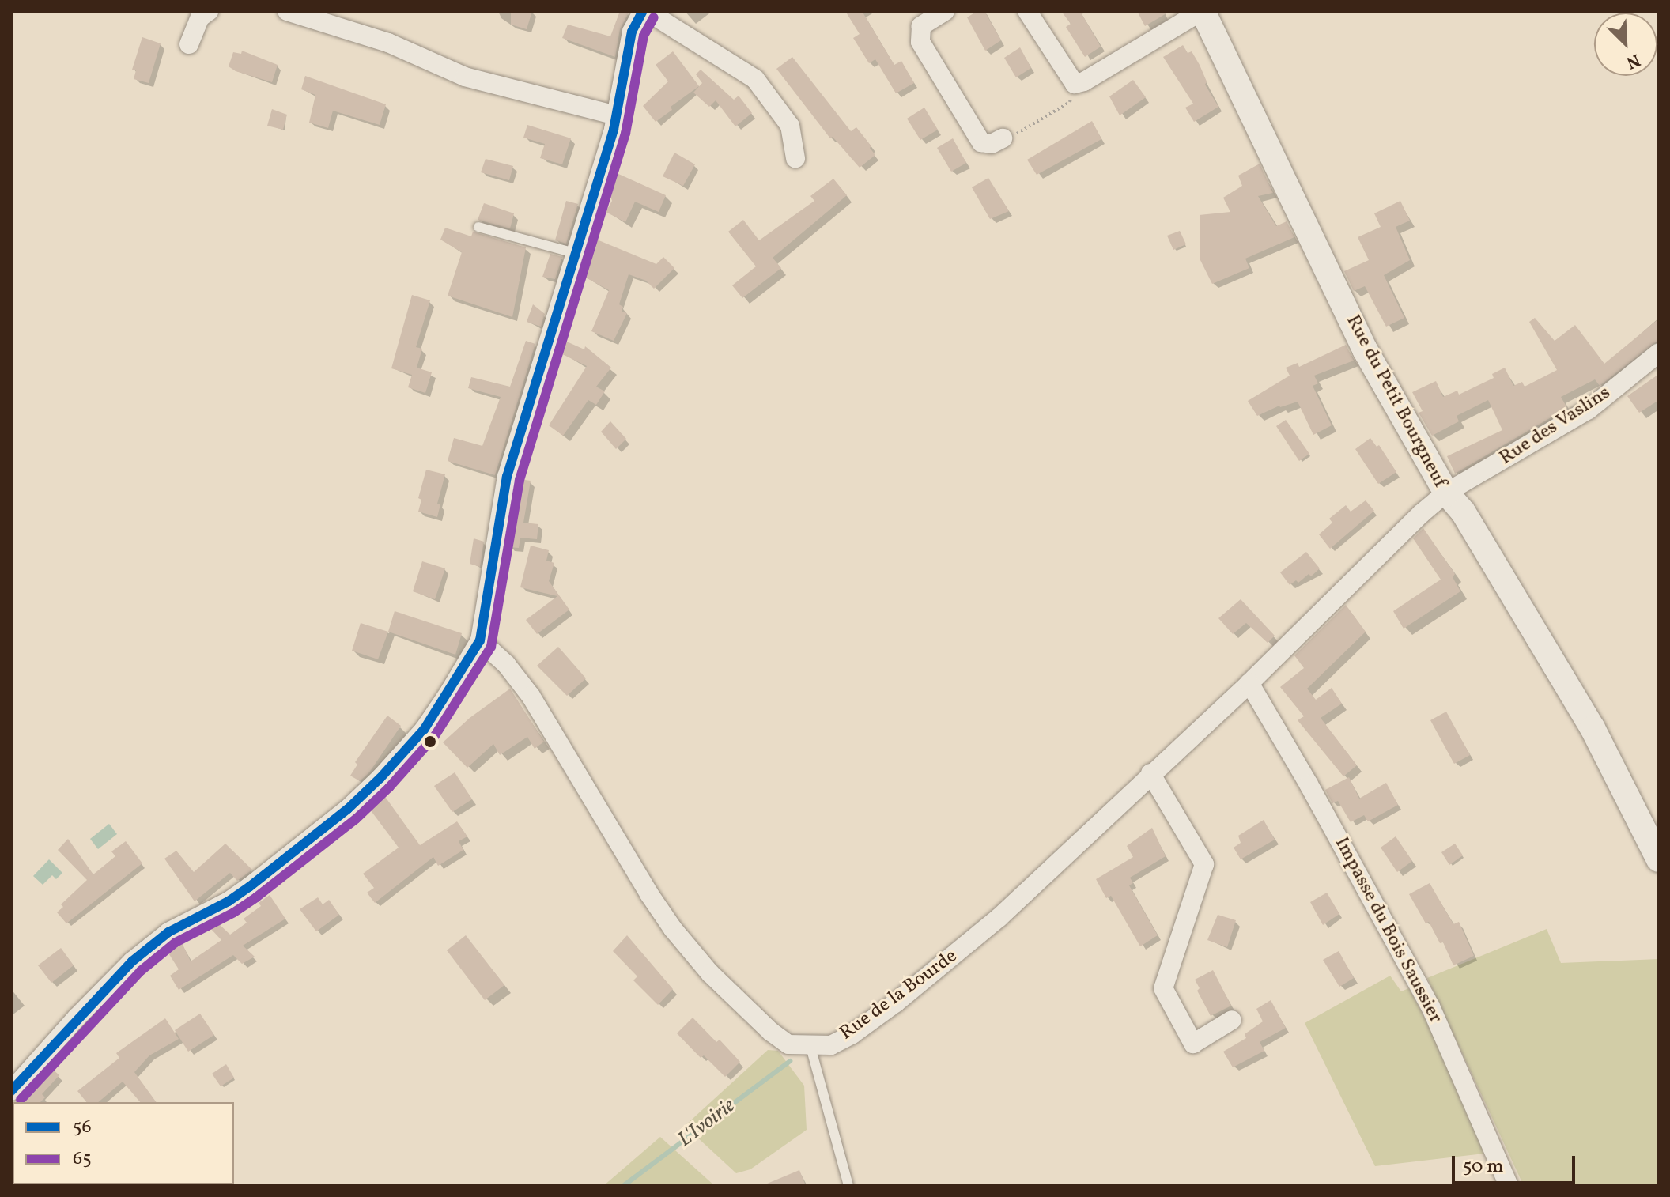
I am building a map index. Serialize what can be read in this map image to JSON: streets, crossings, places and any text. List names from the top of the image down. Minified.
{"streets":{"street":["Rue du Petit Bourgneuf","Rue des Vaslins","Impasse du Bois Saussier","Rue de la Bourde"]},"crossings":[["Rue du Petit Bourgneuf","Rue des Vaslins"],["Rue du Petit Bourgneuf","Impasse du Bois Saussier"],["Rue du Petit Bourgneuf","Rue de la Bourde"]],"water":["L'Ivoirie"],"lines":["transit line 56","transit line 65"],"legend":["56","65"],"scale_bar":"50 m","north":"bottom right"}
